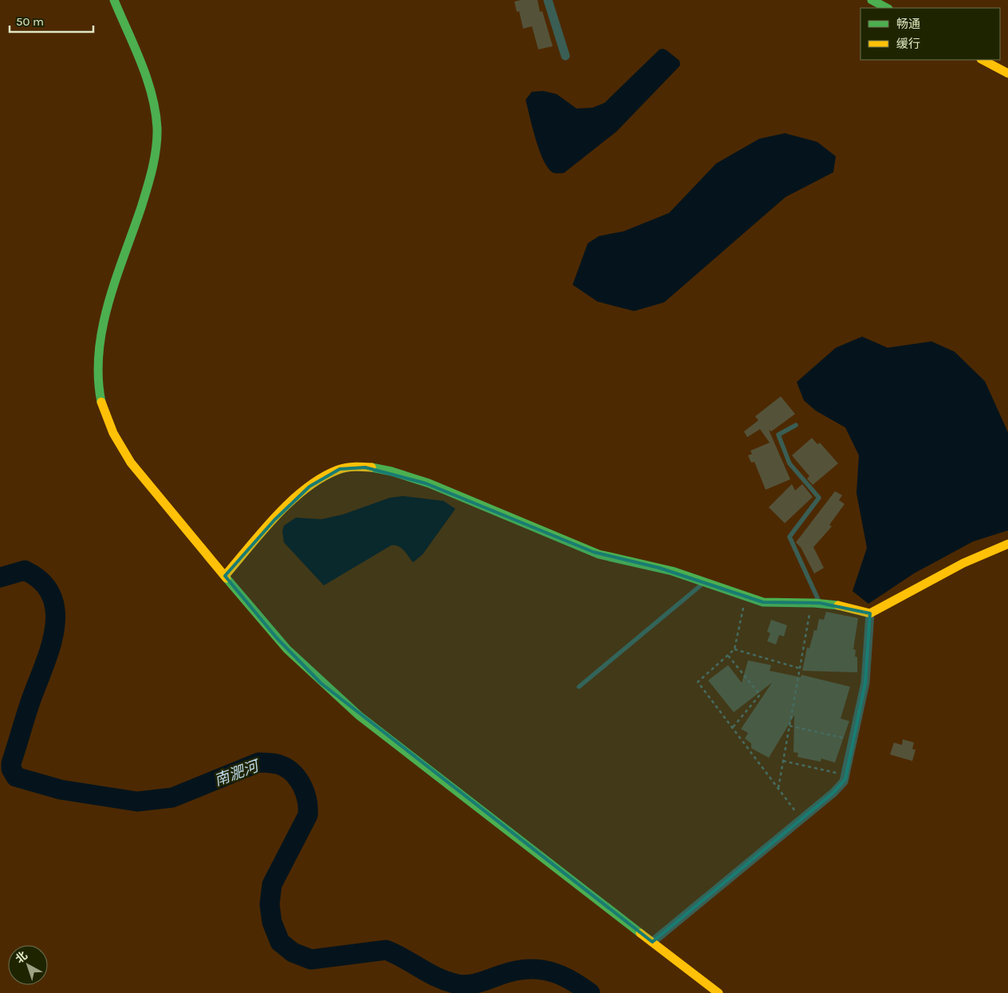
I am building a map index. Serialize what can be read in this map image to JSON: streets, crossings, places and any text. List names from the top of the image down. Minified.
{"water":["南淝河"],"legend":["畅通","缓行"],"scale_bar":"50 m","north":"top left"}
